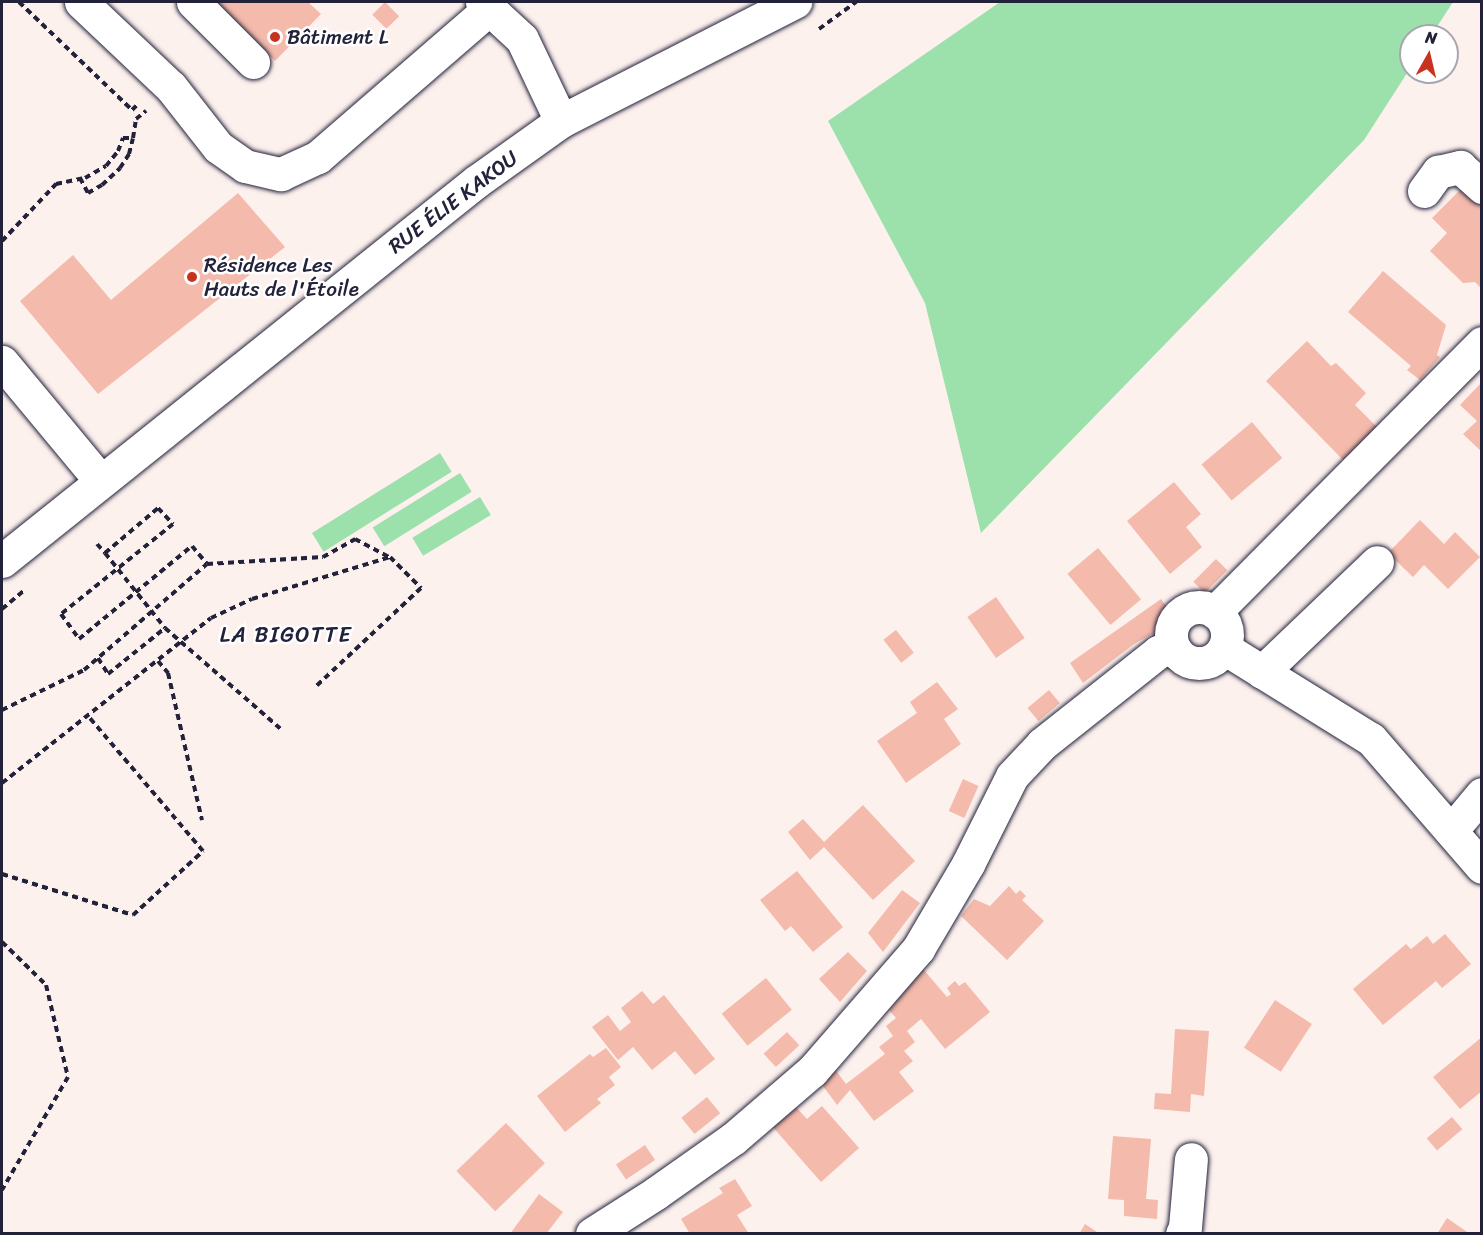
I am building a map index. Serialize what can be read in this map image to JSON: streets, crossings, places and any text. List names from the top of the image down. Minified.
{"streets":{"street":["RUE ÉLIE KAKOU"]},"districts":["LA BIGOTTE"],"places":["Bâtiment L","Résidence Les Hauts de l'Étoile"],"north":"top"}
